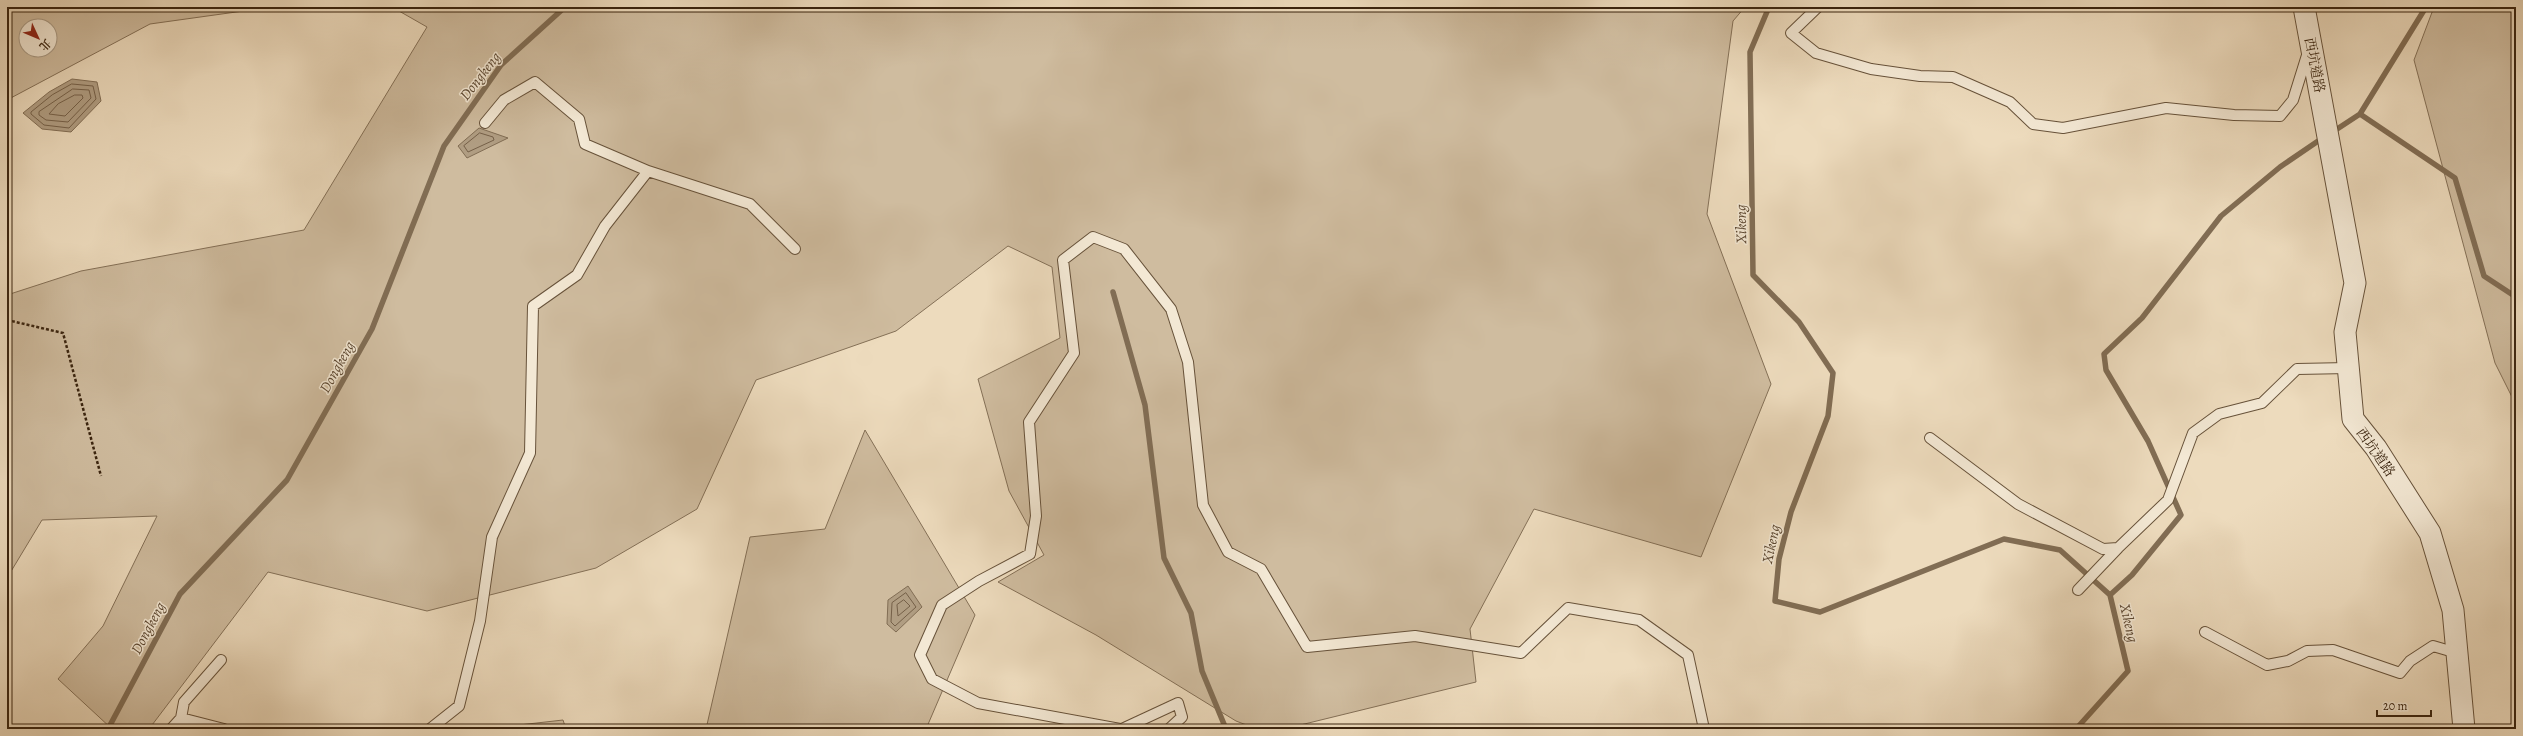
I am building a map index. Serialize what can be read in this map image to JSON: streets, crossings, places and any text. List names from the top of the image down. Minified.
{"streets":{"street":["西坑道路"]},"water":["Dongkeng","Xikeng"],"scale_bar":"20 m","north":"bottom right"}
